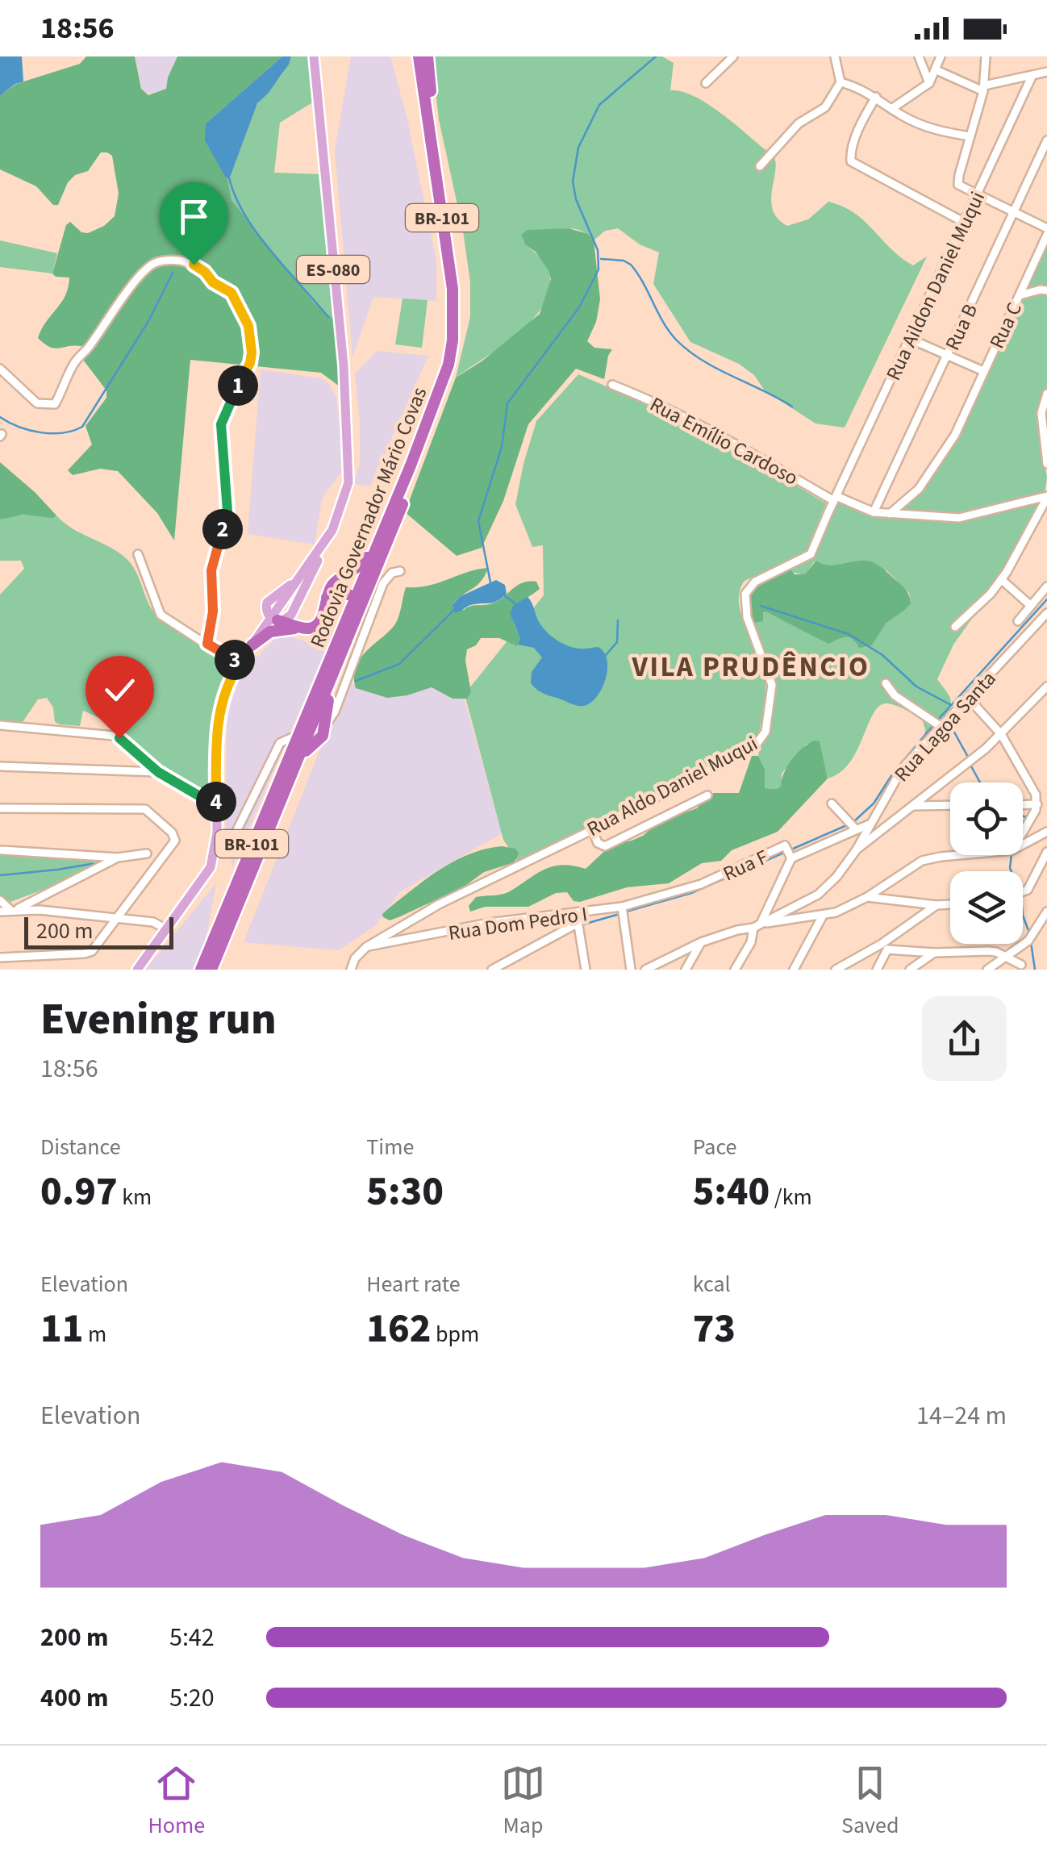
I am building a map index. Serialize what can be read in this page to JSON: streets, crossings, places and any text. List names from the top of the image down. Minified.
{"streets":{"highway":["BR-101","Rodovia Governador Mário Covas"],"main road":["ES-080"],"street":["Rua Aildon Daniel Muqui","Rua C","Rua B","Rua Emílio Cardoso","Rua Lagoa Santa","Rua Aldo Daniel Muqui","Rua F","Rua Dom Pedro I"]},"crossings":[["Rua Aildon Daniel Muqui","Rua Emílio Cardoso"],["Rua Aildon Daniel Muqui","Rua Aldo Daniel Muqui"],["Rua C","Rua Emílio Cardoso"],["Rua B","Rua Emílio Cardoso"],["Rua Emílio Cardoso","Rua Aldo Daniel Muqui"],["Rua Aldo Daniel Muqui","Rua Dom Pedro I"],["Rua F","Rua Dom Pedro I"]],"districts":["VILA PRUDÊNCIO"],"scale_bar":"200 m","page":{"status":"18:56","pins":["1","2","3","4"],"scale":"200 m","heading":["Evening run","18:56"],"stats":[["Distance","0.97 km"],["Time","5:30"],["Pace","5:40 /km"],["Elevation","11 m"],["Heart rate","162 bpm"],["kcal","73"]],"chart":["Elevation","14–24 m"],"list":[{"name":"200 m","note":"5:42"},{"name":"400 m","note":"5:20"}],"tabs":["Home","Map","Saved"]}}
